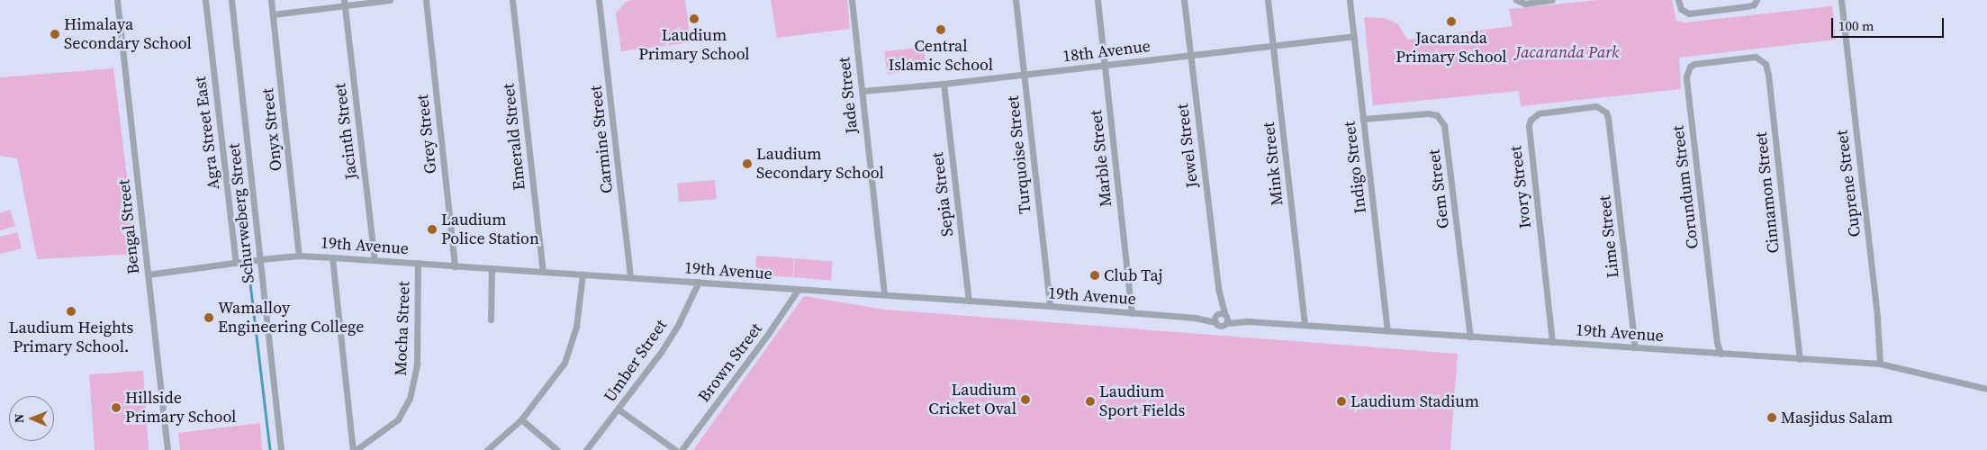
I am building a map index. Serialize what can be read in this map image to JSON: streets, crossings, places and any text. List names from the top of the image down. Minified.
{"streets":{"street":["18th Avenue","Jade Street","Onyx Street","Jacinth Street","Agra Street East","Grey Street","Emerald Street","Carmine Street","Jewel Street","Turquoise Street","Marble Street","Mink Street","Indigo Street","Cuprene Street","Ivory Street","Corundum Street","Gem Street","Cinnamon Street","Sepia Street","Schurweberg Street","Bengal Street","Lime Street","19th Avenue","Mocha Street","Umber Street","Brown Street"]},"crossings":[["18th Avenue","Jade Street"],["18th Avenue","Jewel Street"],["18th Avenue","Turquoise Street"],["18th Avenue","Marble Street"],["18th Avenue","Mink Street"],["18th Avenue","Indigo Street"],["18th Avenue","Sepia Street"],["Jade Street","19th Avenue"],["Onyx Street","19th Avenue"],["Jacinth Street","19th Avenue"],["Agra Street East","19th Avenue"],["Grey Street","19th Avenue"],["Emerald Street","19th Avenue"],["Carmine Street","19th Avenue"],["Jewel Street","19th Avenue"],["Turquoise Street","19th Avenue"],["Marble Street","19th Avenue"],["Mink Street","19th Avenue"],["Indigo Street","Gem Street"],["Indigo Street","19th Avenue"],["Cuprene Street","19th Avenue"],["Ivory Street","Lime Street"],["Ivory Street","19th Avenue"],["Corundum Street","Cinnamon Street"],["Corundum Street","19th Avenue"],["Gem Street","19th Avenue"],["Cinnamon Street","19th Avenue"],["Sepia Street","19th Avenue"],["Schurweberg Street","19th Avenue"],["Bengal Street","19th Avenue"],["Lime Street","19th Avenue"],["19th Avenue","Mocha Street"],["19th Avenue","Umber Street"],["19th Avenue","Brown Street"]],"parks":["Jacaranda Park"],"places":["Laudium Primary School","Jacaranda Primary School","Central Islamic School","Himalaya Secondary School","Laudium Secondary School","Laudium Police Station","Club Taj","Laudium Heights Primary School.","Wamalloy Engineering College","Laudium Cricket Oval","Laudium Sport Fields","Laudium Stadium","Hillside Primary School","Masjidus Salam"],"scale_bar":"100 m","north":"left"}
